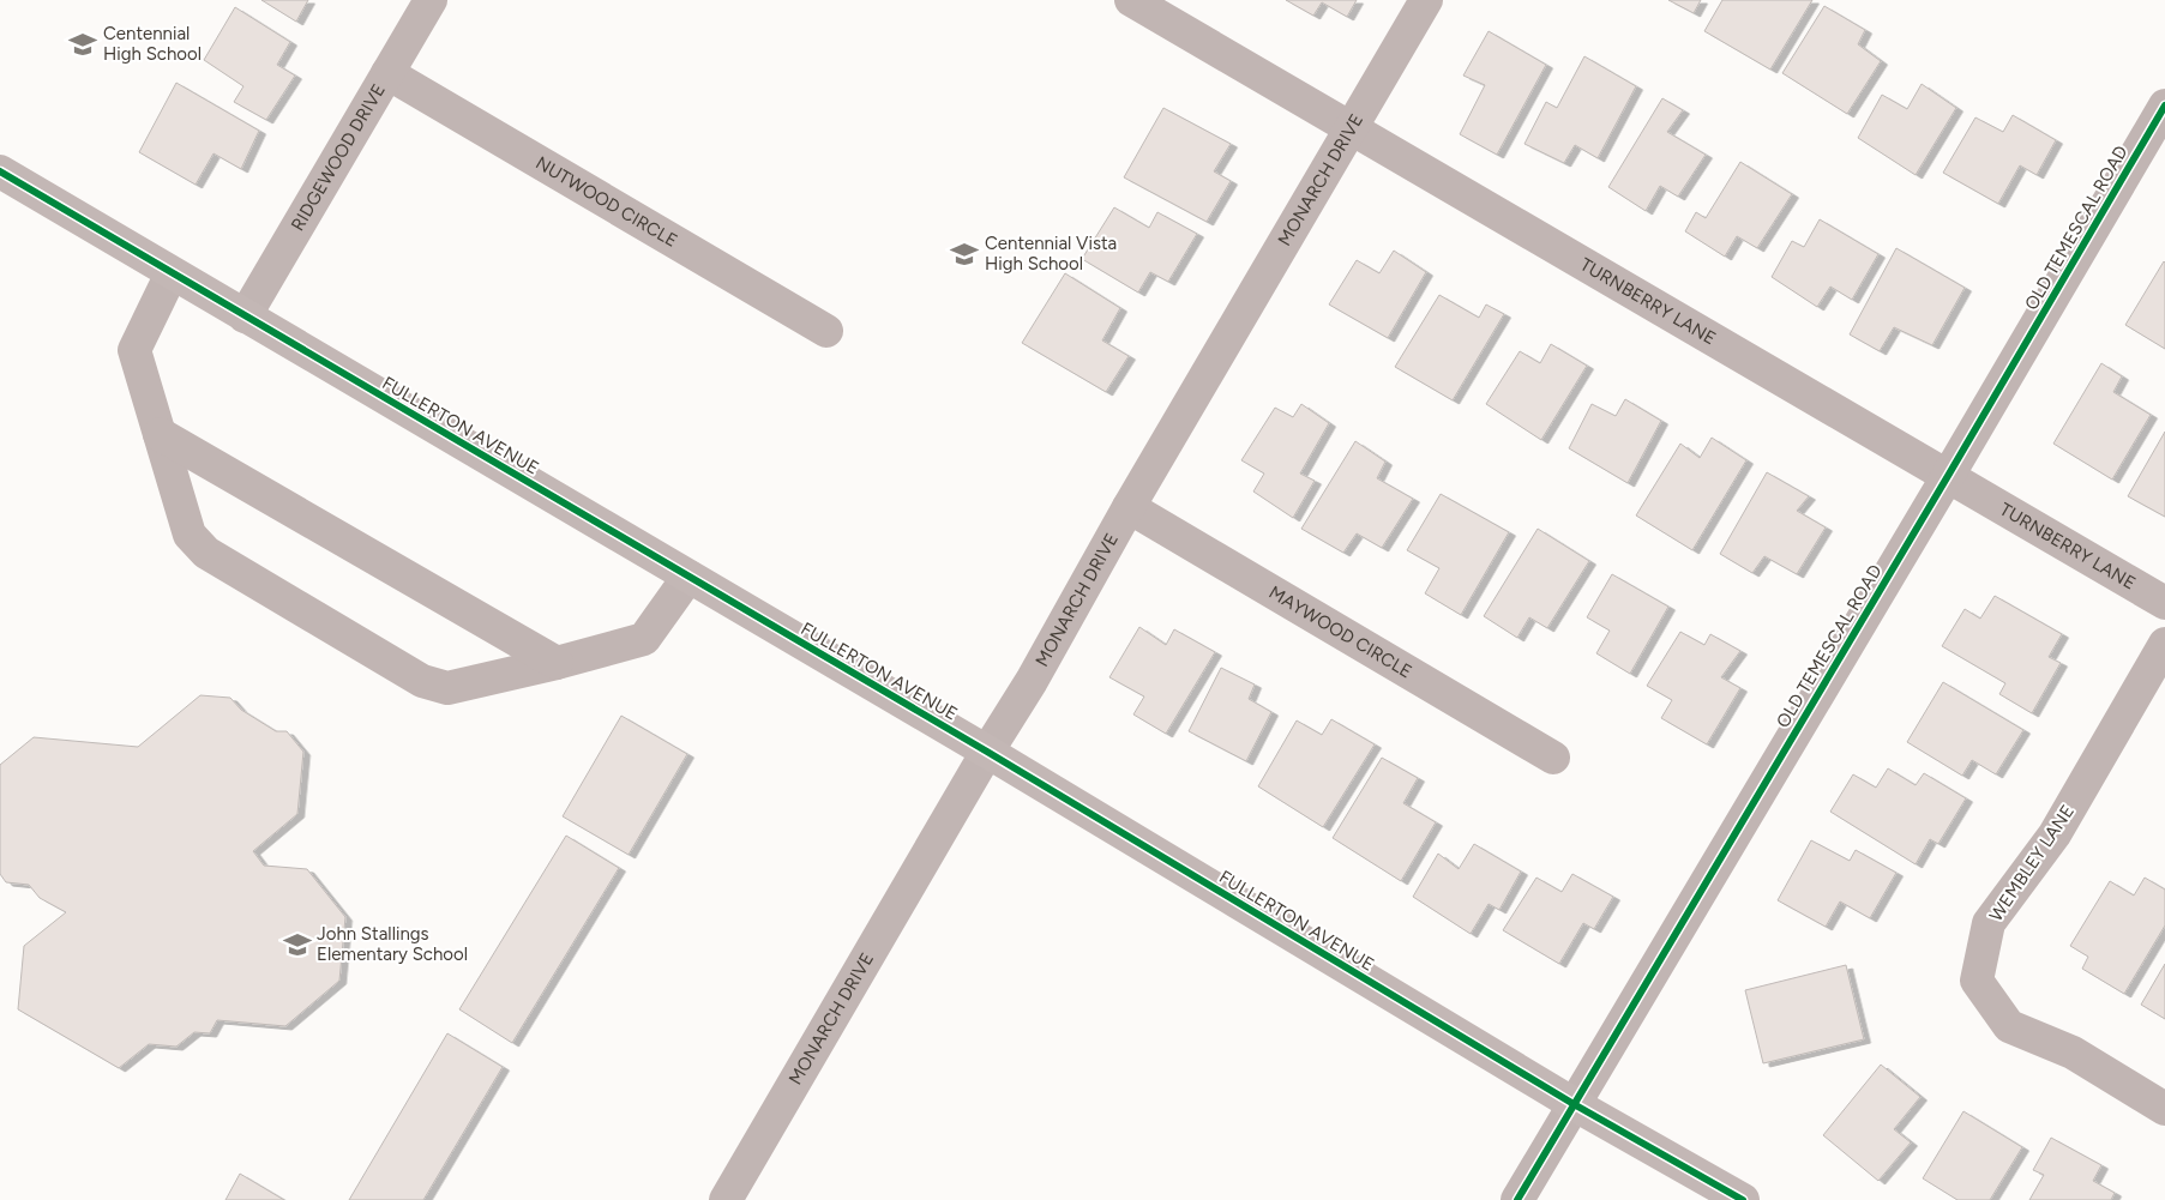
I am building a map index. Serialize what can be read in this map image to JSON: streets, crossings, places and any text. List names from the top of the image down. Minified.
{"streets":{"main road":["FULLERTON AVENUE"],"street":["RIDGEWOOD DRIVE","MONARCH DRIVE","NUTWOOD CIRCLE","OLD TEMESCAL ROAD","TURNBERRY LANE","MAYWOOD CIRCLE","WEMBLEY LANE"]},"crossings":[["RIDGEWOOD DRIVE","NUTWOOD CIRCLE"],["RIDGEWOOD DRIVE","FULLERTON AVENUE"],["MONARCH DRIVE","TURNBERRY LANE"],["MONARCH DRIVE","FULLERTON AVENUE"],["MONARCH DRIVE","MAYWOOD CIRCLE"],["OLD TEMESCAL ROAD","TURNBERRY LANE"],["OLD TEMESCAL ROAD","FULLERTON AVENUE"]],"places":{"school or university":["Centennial High School","Centennial Vista High School","John Stallings Elementary School"]}}
